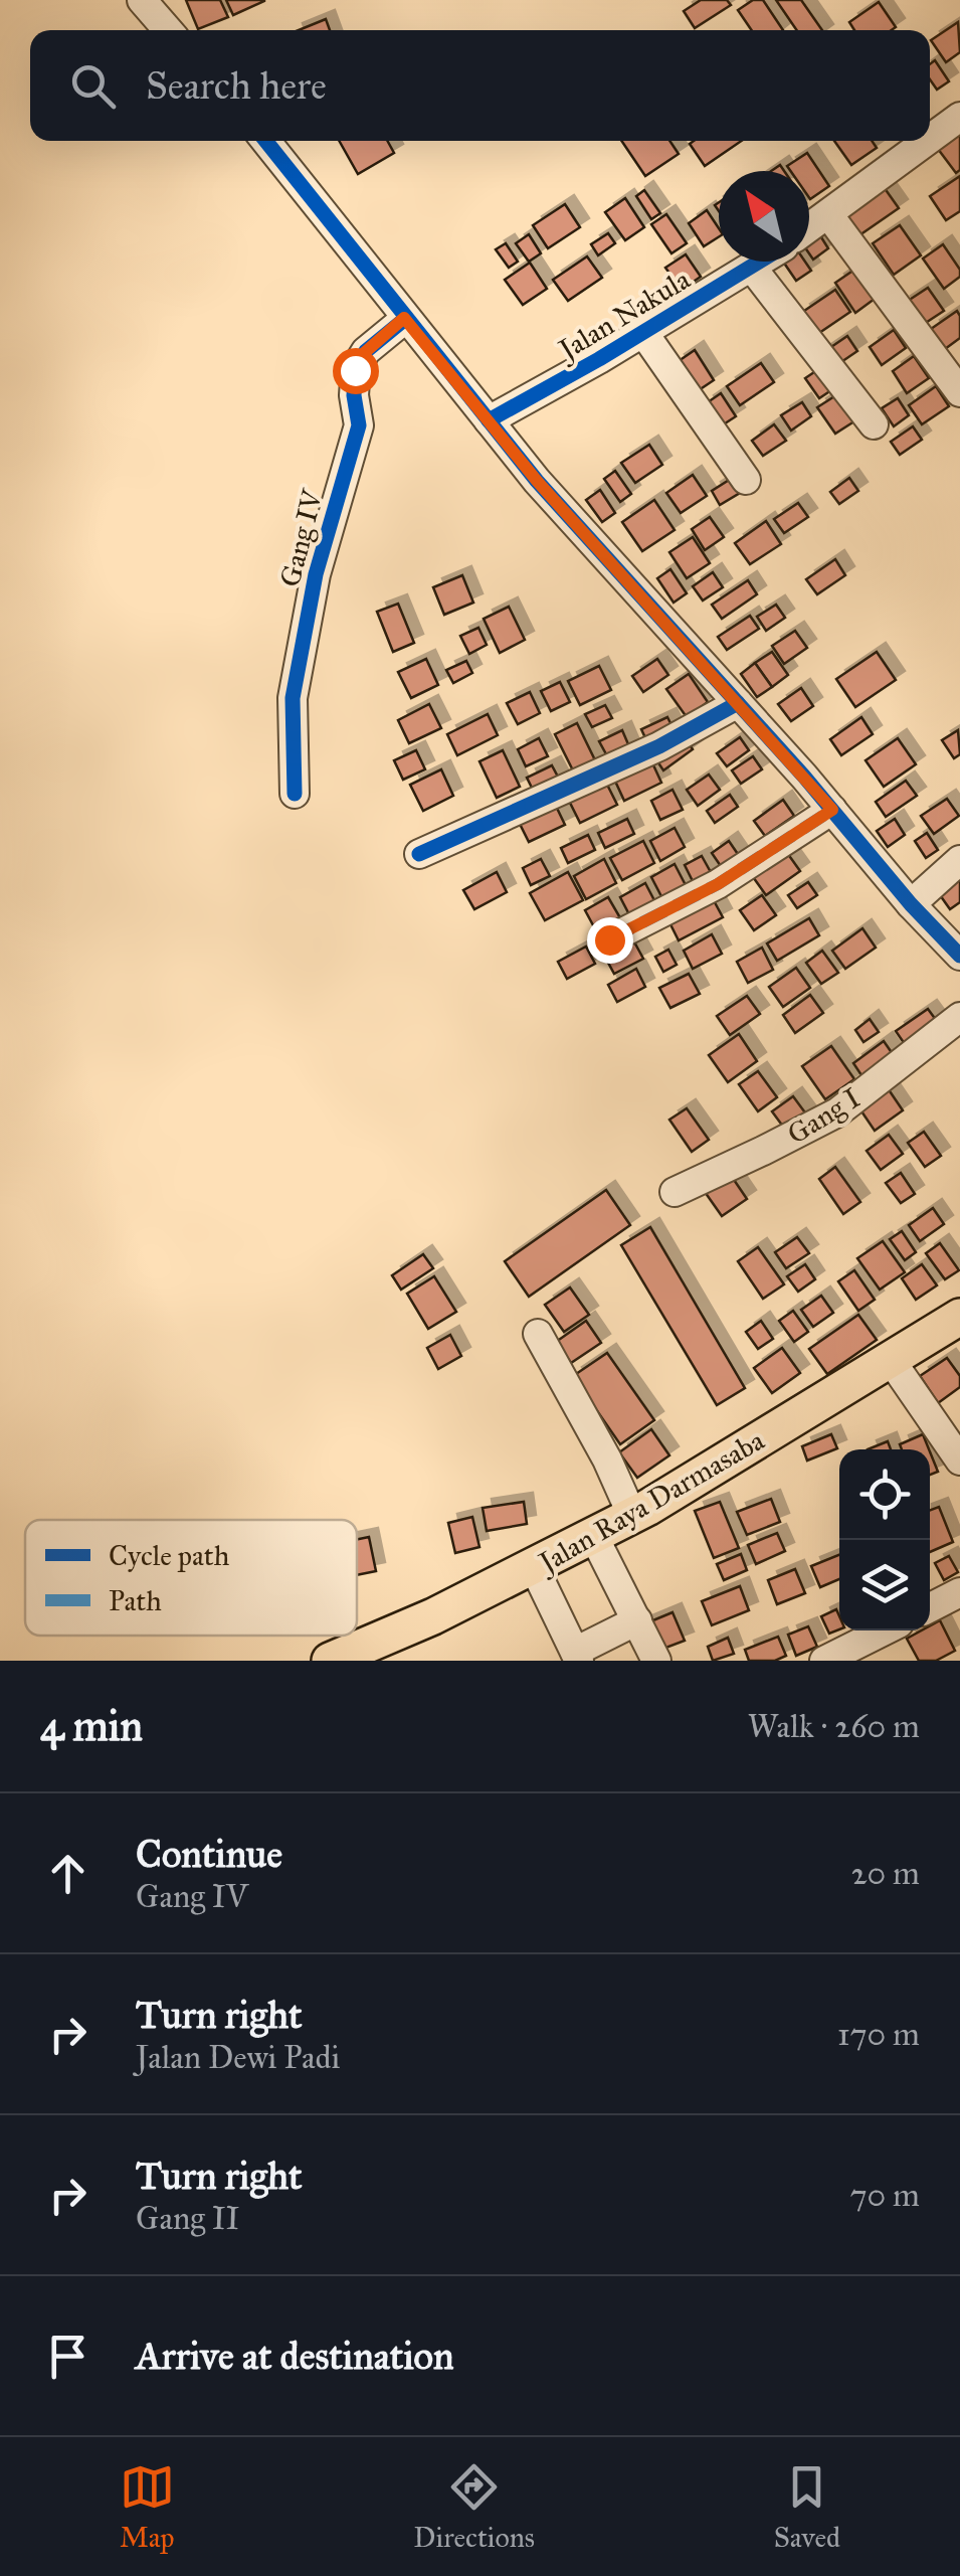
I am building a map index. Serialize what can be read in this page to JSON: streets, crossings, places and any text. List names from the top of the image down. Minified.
{"streets":{"main road":["Jalan Raya Darmasaba"],"street":["Jalan Nakula","Gang IV","Gang I"]},"legend":["Cycle path","Path"],"north":"top left","page":{"search":"Search here","heading":["4 min","Walk · 260 m"],"list":[["Continue","Gang IV","20 m"],["Turn right","Jalan Dewi Padi","170 m"],["Turn right","Gang II","70 m"],"Arrive at destination"],"nav":["Map","Directions","Saved"]}}
